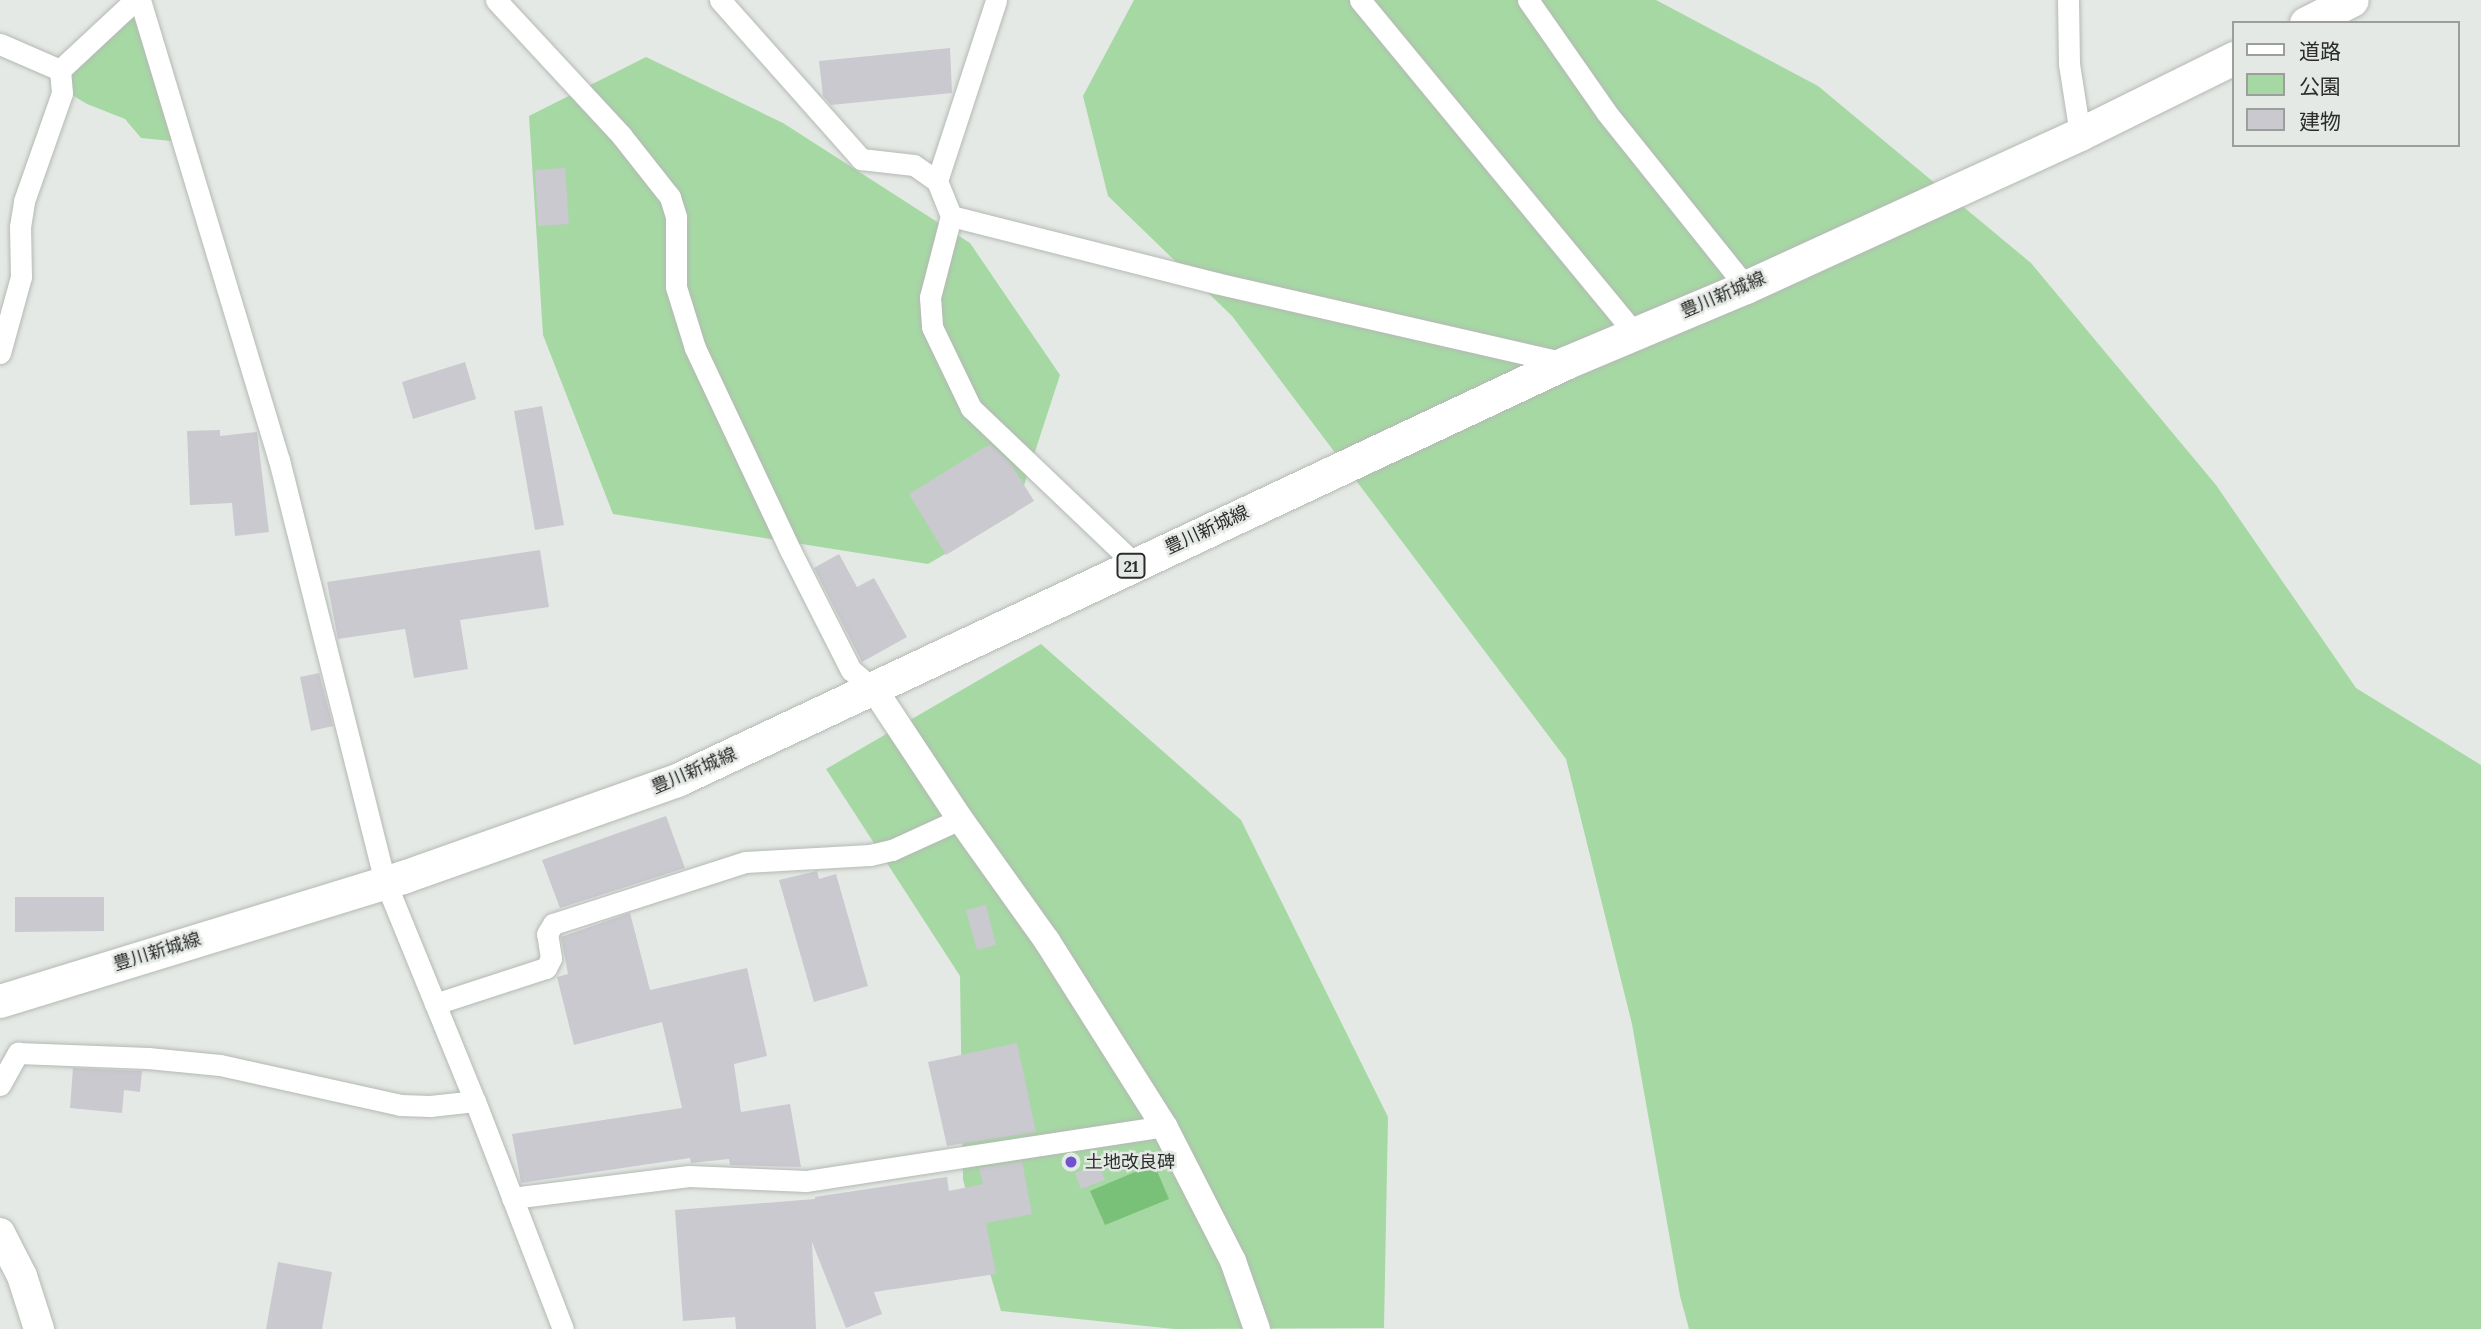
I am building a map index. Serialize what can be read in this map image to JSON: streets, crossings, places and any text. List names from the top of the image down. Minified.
{"streets":{"main road":["豊川新城線","21"]},"places":["土地改良碑"],"legend":["道路","公園","建物"]}
